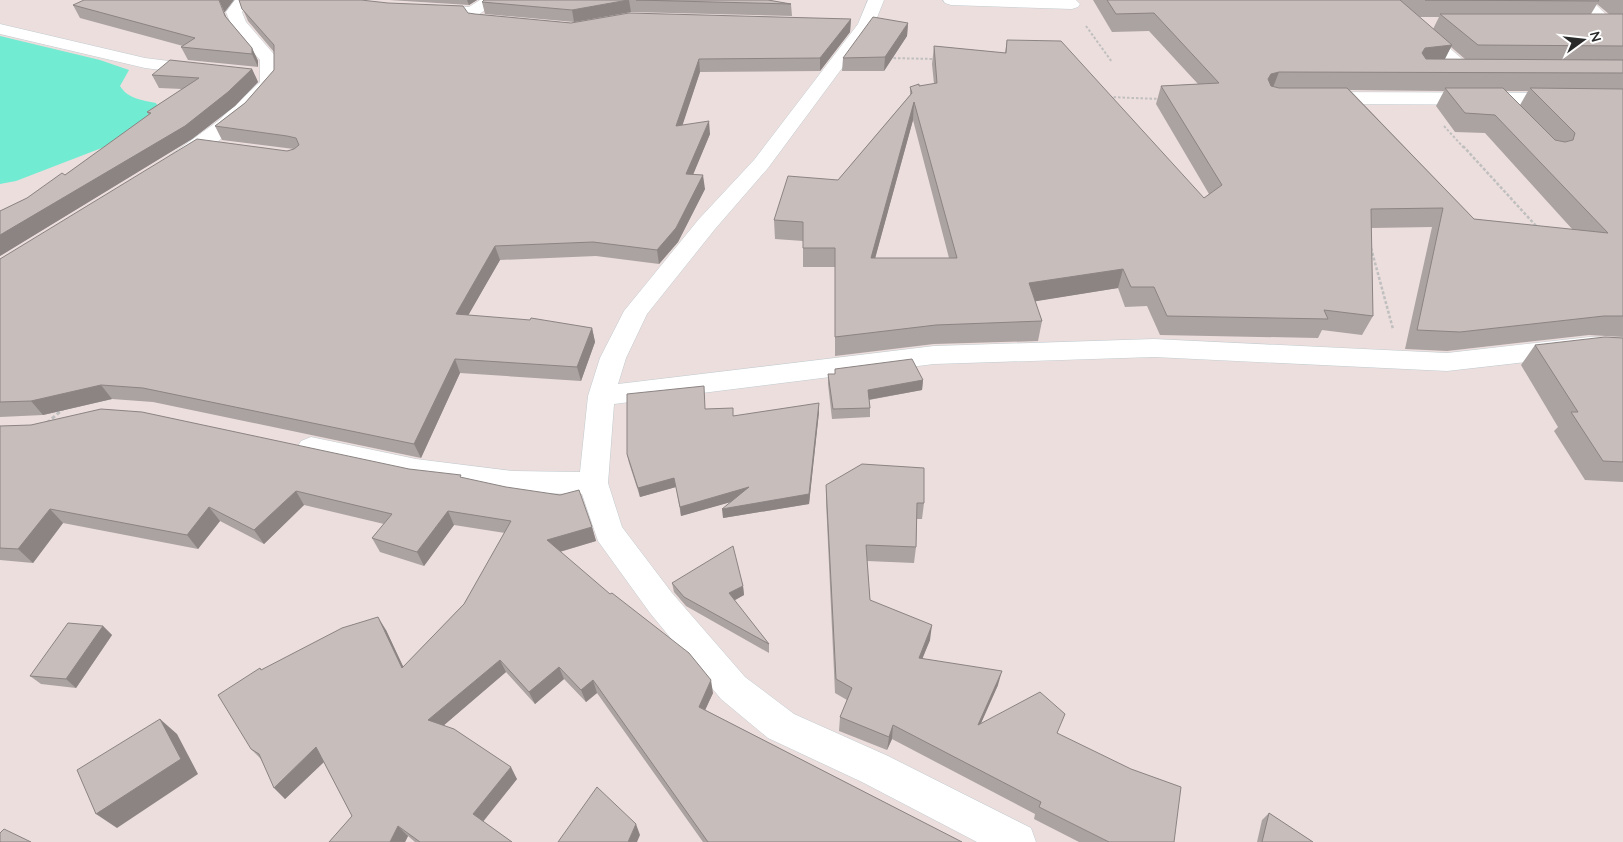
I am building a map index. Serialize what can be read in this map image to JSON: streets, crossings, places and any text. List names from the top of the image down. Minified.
{"north":"right"}
